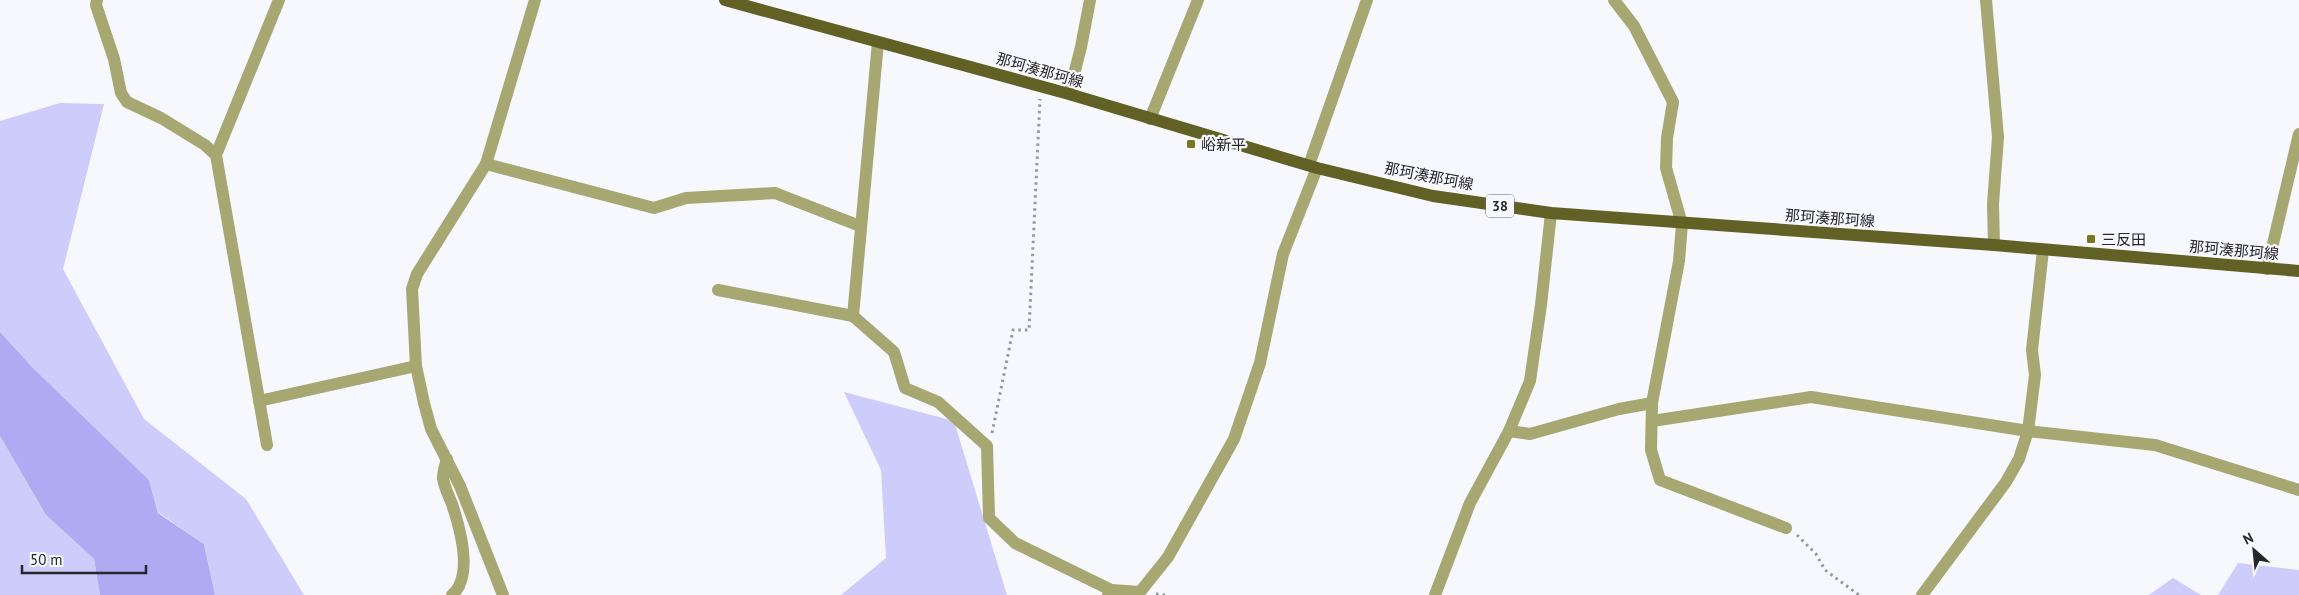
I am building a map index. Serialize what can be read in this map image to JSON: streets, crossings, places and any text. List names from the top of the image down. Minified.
{"streets":{"main road":["那珂湊那珂線","38"]},"places":{"transit":["峪新平","三反田"]},"scale_bar":"50 m","north":"top left"}
